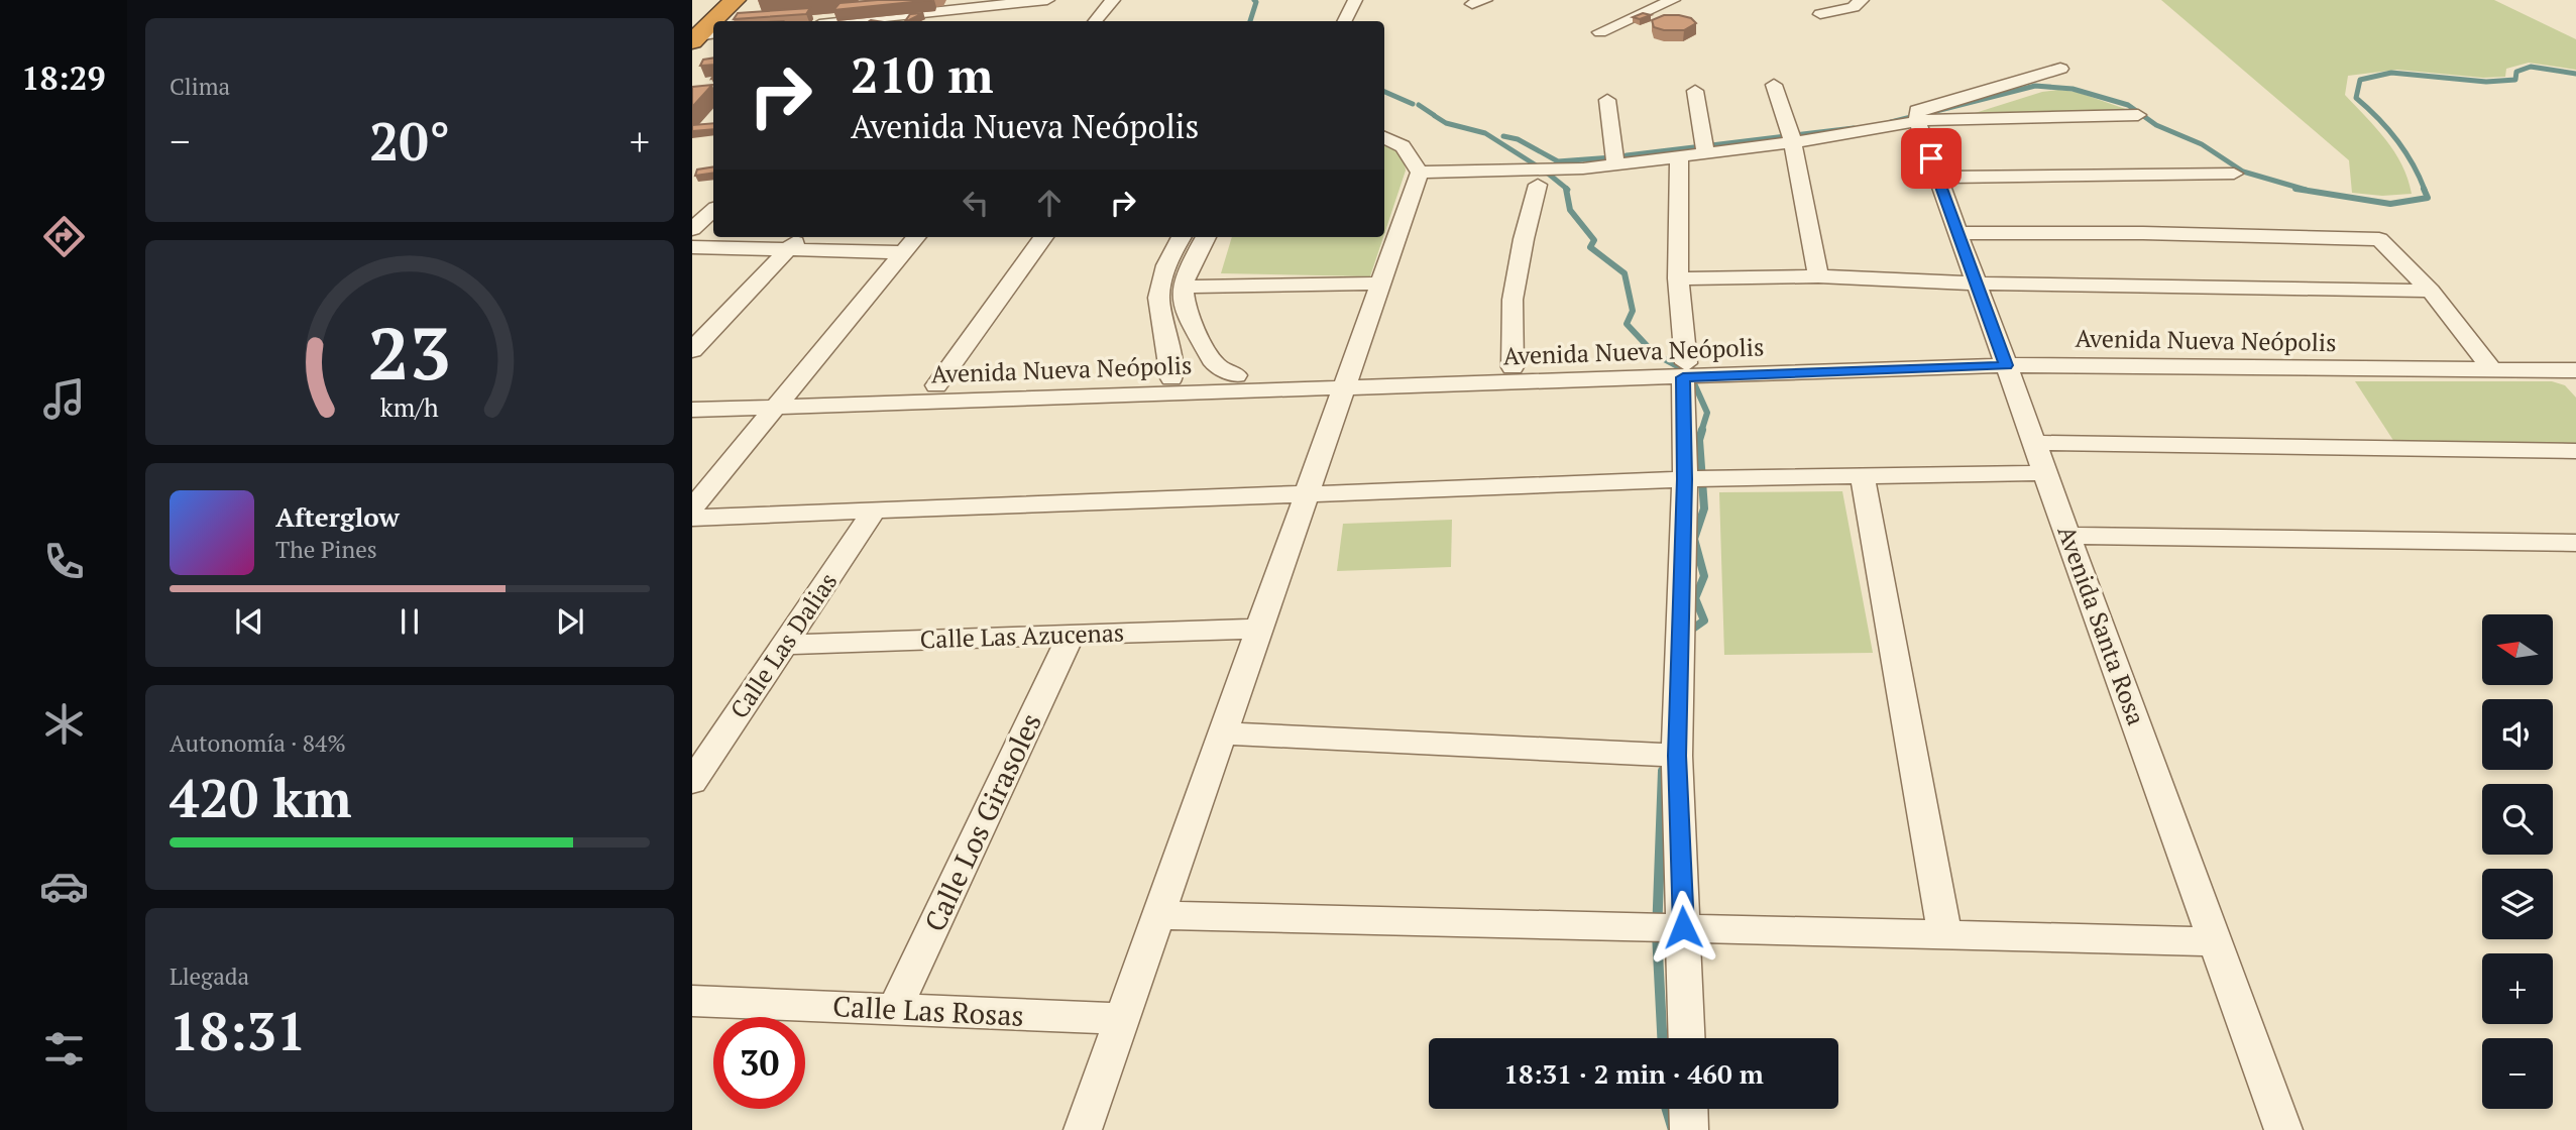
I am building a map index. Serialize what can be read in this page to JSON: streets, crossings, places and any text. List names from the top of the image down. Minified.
{"streets":{"street":["Avenida Nueva Neópolis","Avenida Santa Rosa","Calle Las Azucenas","Calle Las Dalias","Calle Los Girasoles","Calle Las Rosas"]},"crossings":[["Avenida Nueva Neópolis","Avenida Santa Rosa"],["Calle Las Azucenas","Calle Las Dalias"],["Calle Las Azucenas","Calle Los Girasoles"],["Calle Los Girasoles","Calle Las Rosas"]],"north":"left","page":{"tabs":"18:29","tile":["Clima",["Autonomía · 84%","420 km"],["Llegada","18:31"]],"turn":["210 m","Avenida Nueva Neópolis"],"heat":["−","20°","+"],"song":["Afterglow","The Pines"],"map_buttons":["+","−"],"limit":"30","trip":"18:31 · 2 min · 460 m","gauge":["23","km/h"]}}
